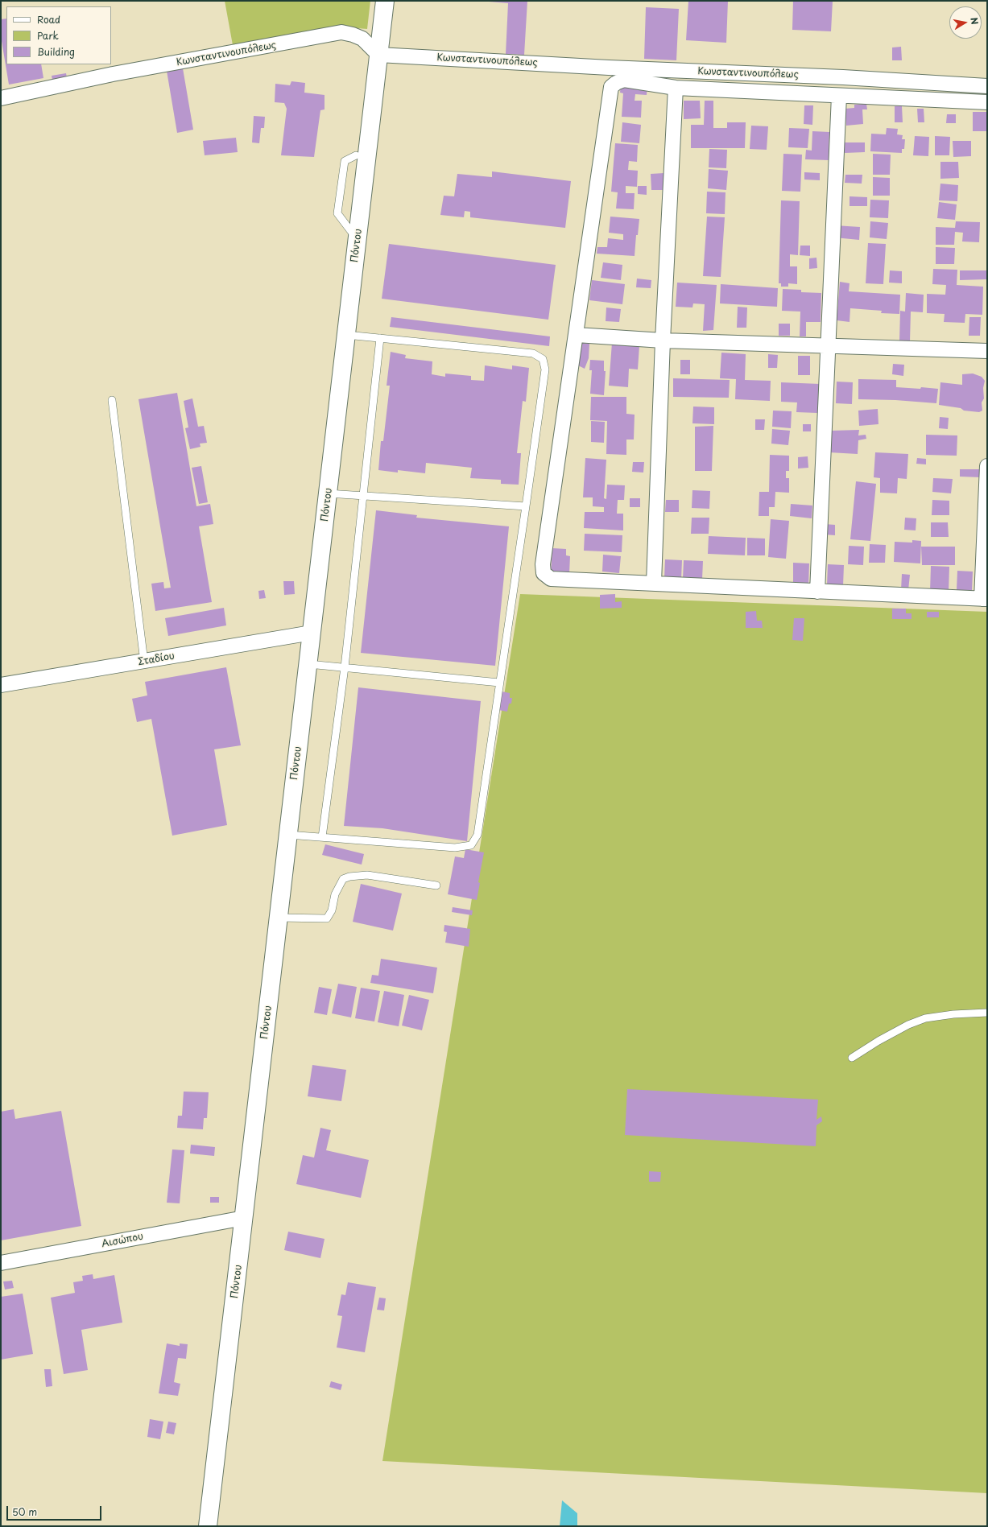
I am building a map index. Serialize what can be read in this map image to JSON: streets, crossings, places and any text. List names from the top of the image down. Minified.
{"streets":{"street":["Κωνσταντινουπόλεως","Πόντου","Σταδίου","Αισώπου"]},"crossings":[["Κωνσταντινουπόλεως","Πόντου"],["Πόντου","Σταδίου"],["Πόντου","Αισώπου"]],"legend":["Road","Park","Building"],"scale_bar":"50 m","north":"right"}
